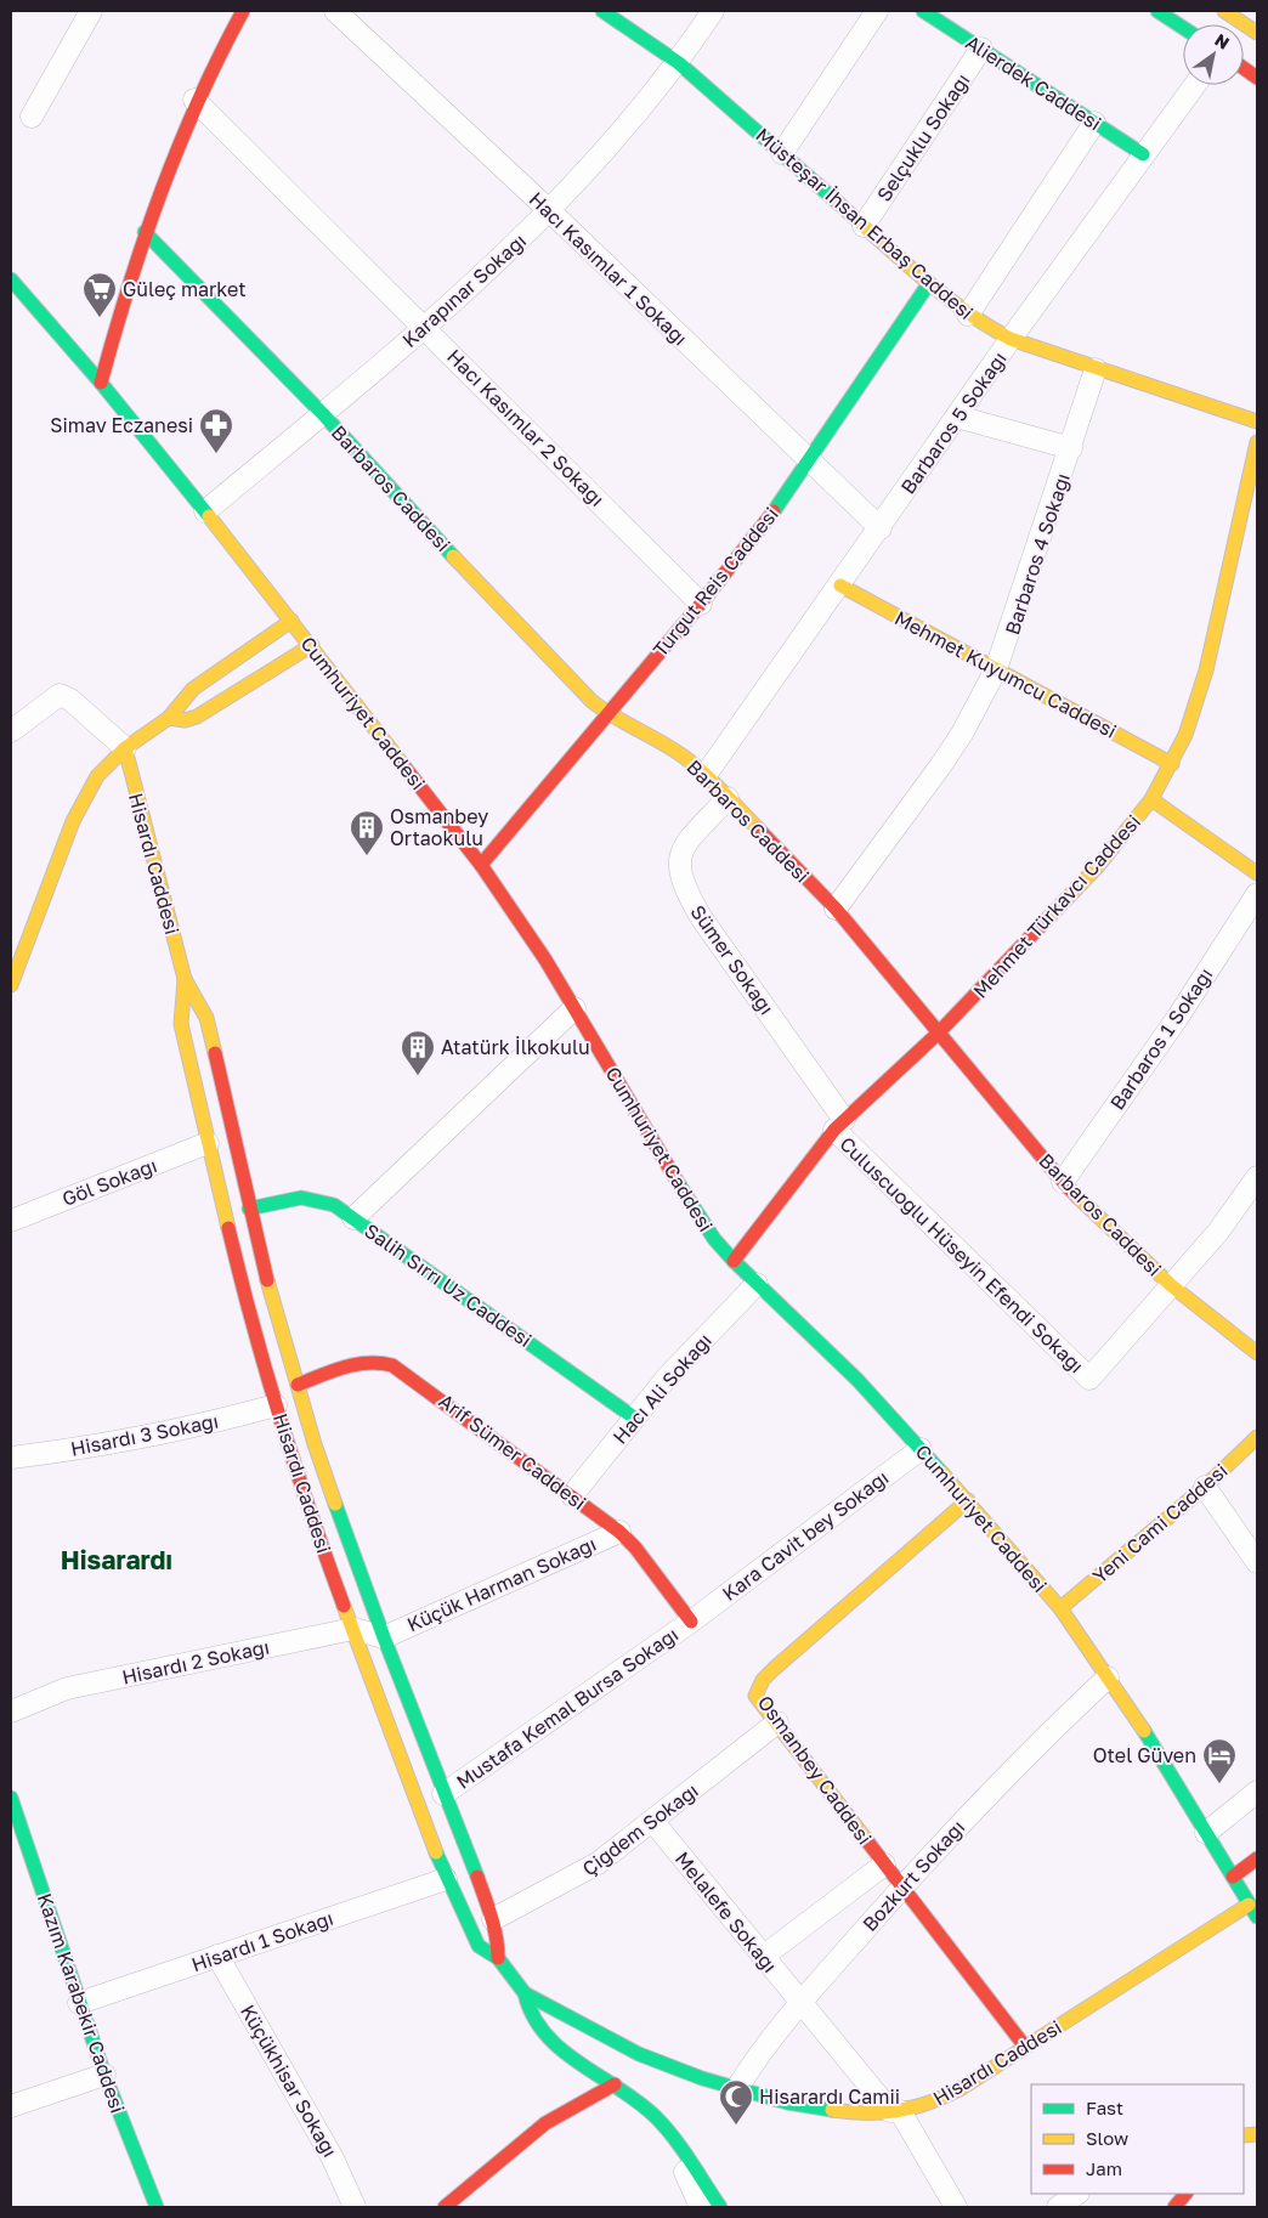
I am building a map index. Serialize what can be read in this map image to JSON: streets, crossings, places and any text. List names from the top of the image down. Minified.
{"streets":{"street":["Alierdek Caddesi","Selçuklu Sokağı","Müsteşar İhsan Erbaş Caddesi","Hacı Kasımlar 1 Sokağı","Karapınar Sokağı","Barbaros 5 Sokağı","Hacı Kasımlar 2 Sokağı","Barbaros Caddesi","Barbaros 4 Sokağı","Turgut Reis Caddesi","Mehmet Kuyumcu Caddesi","Cumhuriyet Caddesi","Hisardı Caddesi","Mehmet Türkavcı Caddesi","Sümer Sokağı","Barbaros 1 Sokağı","Göl Sokağı","Culuscuoğlu Hüseyin Efendi Sokağı","Salih Sırrı Uz Caddesi","Hacı Ali Sokağı","Hisardı 3 Sokağı","Arif Sümer Caddesi","Yeni Cami Caddesi","Kara Cavit bey Sokağı","Küçük Harman Sokağı","Hisardı 2 Sokağı","Mustafa Kemal Bursa Sokağı","Osmanbey Caddesi","Çiğdem Sokağı","Bozkurt Sokağı","Melalefe Sokağı","Hisardı 1 Sokağı","Kazım Karabekir Caddesi","Küçükhisar Sokağı"]},"crossings":[["Alierdek Caddesi","Selçuklu Sokağı"],["Alierdek Caddesi","Barbaros 5 Sokağı"],["Selçuklu Sokağı","Müsteşar İhsan Erbaş Caddesi"],["Müsteşar İhsan Erbaş Caddesi","Karapınar Sokağı"],["Müsteşar İhsan Erbaş Caddesi","Barbaros 5 Sokağı"],["Müsteşar İhsan Erbaş Caddesi","Barbaros 4 Sokağı"],["Müsteşar İhsan Erbaş Caddesi","Turgut Reis Caddesi"],["Hacı Kasımlar 1 Sokağı","Karapınar Sokağı"],["Hacı Kasımlar 1 Sokağı","Barbaros 5 Sokağı"],["Hacı Kasımlar 1 Sokağı","Turgut Reis Caddesi"],["Karapınar Sokağı","Hacı Kasımlar 2 Sokağı"],["Karapınar Sokağı","Barbaros Caddesi"],["Karapınar Sokağı","Cumhuriyet Caddesi"],["Barbaros 5 Sokağı","Barbaros Caddesi"],["Barbaros 5 Sokağı","Mehmet Kuyumcu Caddesi"],["Hacı Kasımlar 2 Sokağı","Turgut Reis Caddesi"],["Barbaros Caddesi","Barbaros 4 Sokağı"],["Barbaros Caddesi","Turgut Reis Caddesi"],["Barbaros Caddesi","Mehmet Türkavcı Caddesi"],["Barbaros Caddesi","Sümer Sokağı"],["Barbaros Caddesi","Barbaros 1 Sokağı"],["Barbaros Caddesi","Culuscuoğlu Hüseyin Efendi Sokağı"],["Barbaros 4 Sokağı","Mehmet Kuyumcu Caddesi"],["Turgut Reis Caddesi","Cumhuriyet Caddesi"],["Mehmet Kuyumcu Caddesi","Mehmet Türkavcı Caddesi"],["Cumhuriyet Caddesi","Hisardı Caddesi"],["Cumhuriyet Caddesi","Mehmet Türkavcı Caddesi"],["Cumhuriyet Caddesi","Hacı Ali Sokağı"],["Cumhuriyet Caddesi","Yeni Cami Caddesi"],["Cumhuriyet Caddesi","Kara Cavit bey Sokağı"],["Cumhuriyet Caddesi","Osmanbey Caddesi"],["Cumhuriyet Caddesi","Bozkurt Sokağı"],["Hisardı Caddesi","Göl Sokağı"],["Hisardı Caddesi","Salih Sırrı Uz Caddesi"],["Hisardı Caddesi","Hisardı 3 Sokağı"],["Hisardı Caddesi","Arif Sümer Caddesi"],["Hisardı Caddesi","Küçük Harman Sokağı"],["Hisardı Caddesi","Hisardı 2 Sokağı"],["Hisardı Caddesi","Mustafa Kemal Bursa Sokağı"],["Hisardı Caddesi","Osmanbey Caddesi"],["Hisardı Caddesi","Çiğdem Sokağı"],["Hisardı Caddesi","Bozkurt Sokağı"],["Hisardı Caddesi","Melalefe Sokağı"],["Hisardı Caddesi","Hisardı 1 Sokağı"],["Mehmet Türkavcı Caddesi","Sümer Sokağı"],["Mehmet Türkavcı Caddesi","Culuscuoğlu Hüseyin Efendi Sokağı"],["Sümer Sokağı","Culuscuoğlu Hüseyin Efendi Sokağı"],["Salih Sırrı Uz Caddesi","Hacı Ali Sokağı"],["Hacı Ali Sokağı","Arif Sümer Caddesi"],["Arif Sümer Caddesi","Kara Cavit bey Sokağı"],["Arif Sümer Caddesi","Küçük Harman Sokağı"],["Arif Sümer Caddesi","Mustafa Kemal Bursa Sokağı"],["Kara Cavit bey Sokağı","Mustafa Kemal Bursa Sokağı"],["Küçük Harman Sokağı","Hisardı 2 Sokağı"],["Osmanbey Caddesi","Çiğdem Sokağı"],["Osmanbey Caddesi","Bozkurt Sokağı"],["Çiğdem Sokağı","Melalefe Sokağı"],["Bozkurt Sokağı","Melalefe Sokağı"],["Hisardı 1 Sokağı","Kazım Karabekir Caddesi"],["Hisardı 1 Sokağı","Küçükhisar Sokağı"]],"districts":["Hisarardı"],"places":{"supermarket":["Güleç market"],"pharmacy":["Simav Eczanesi"],"building":["Osmanbey Ortaokulu","Atatürk İlkokulu"],"hotel":["Otel Güven"],"mosque":["Hisarardı Camii"]},"legend":["Fast","Slow","Jam"],"north":"top right"}
